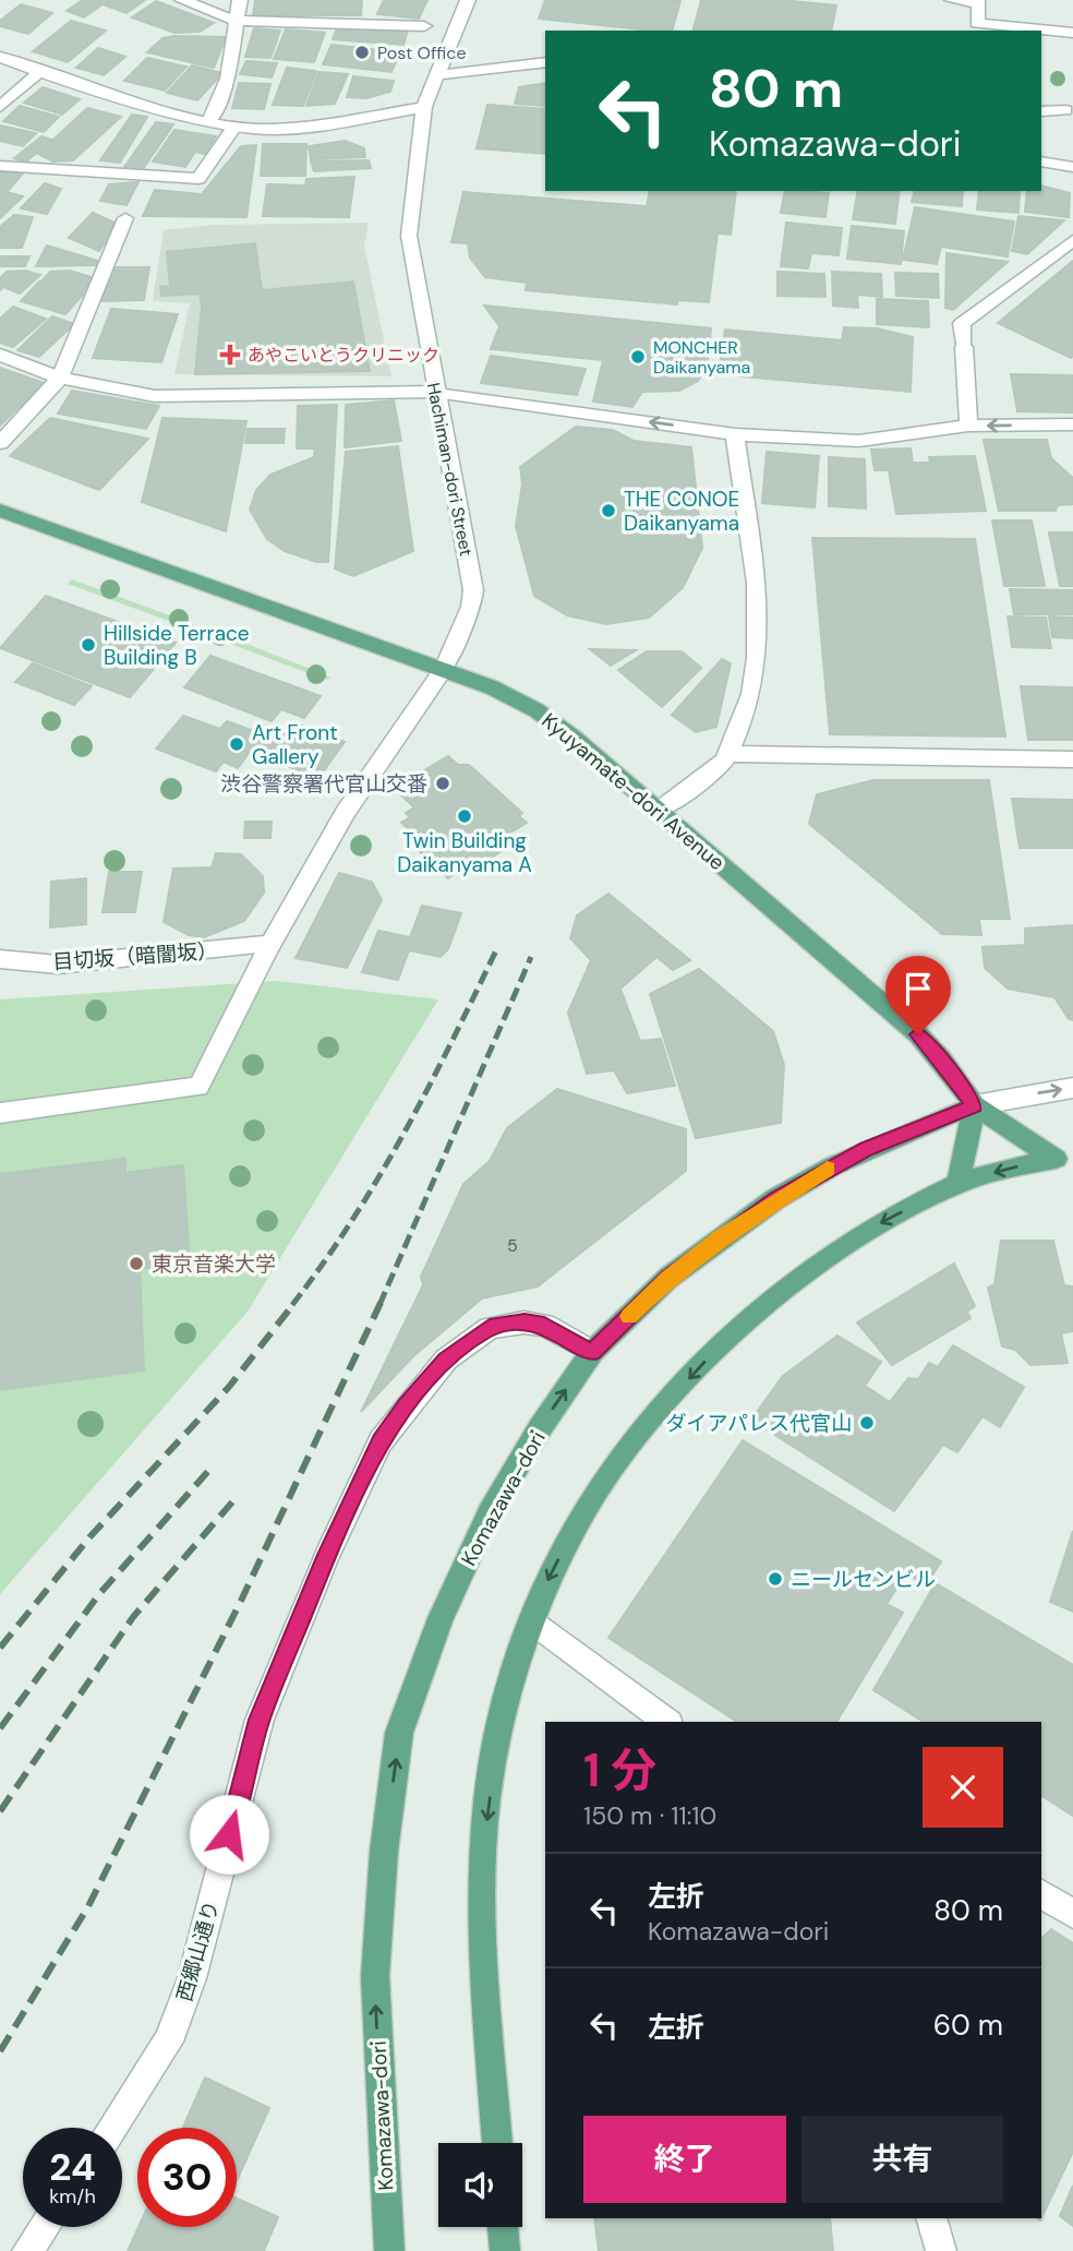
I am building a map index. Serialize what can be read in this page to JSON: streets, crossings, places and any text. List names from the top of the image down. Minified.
{"streets":{"main road":["Kyuyamate-dori Avenue","Komazawa-dori"],"street":["Hachiman-dori Street","目切坂（暗闇坂）","西郷山通り"]},"crossings":[["Hachiman-dori Street","Kyuyamate-dori Avenue"],["Hachiman-dori Street","目切坂（暗闇坂）"],["Kyuyamate-dori Avenue","Komazawa-dori"],["Komazawa-dori","西郷山通り"]],"one_way":["Komazawa-dori"],"places":{"other":["Post Office","MONCHER Daikanyama","THE CONOE Daikanyama","Hillside Terrace Building B","Art Front Gallery","渋谷警察署代官山交番","Twin Building Daikanyama A","東京音楽大学","ダイアパレス代官山","ニールセンビル"],"health":["あやこいとうクリニック"]},"house_numbers":["5"],"page":{"turn":["80 m","Komazawa-dori"],"heading":["1 分","150 m · 11:10"],"list":[{"name":"左折","note":"Komazawa-dori","value":"80 m"},{"name":"左折","value":"60 m"}],"buttons":["終了","共有"],"speed":"24 km/h","limit":"30"}}
